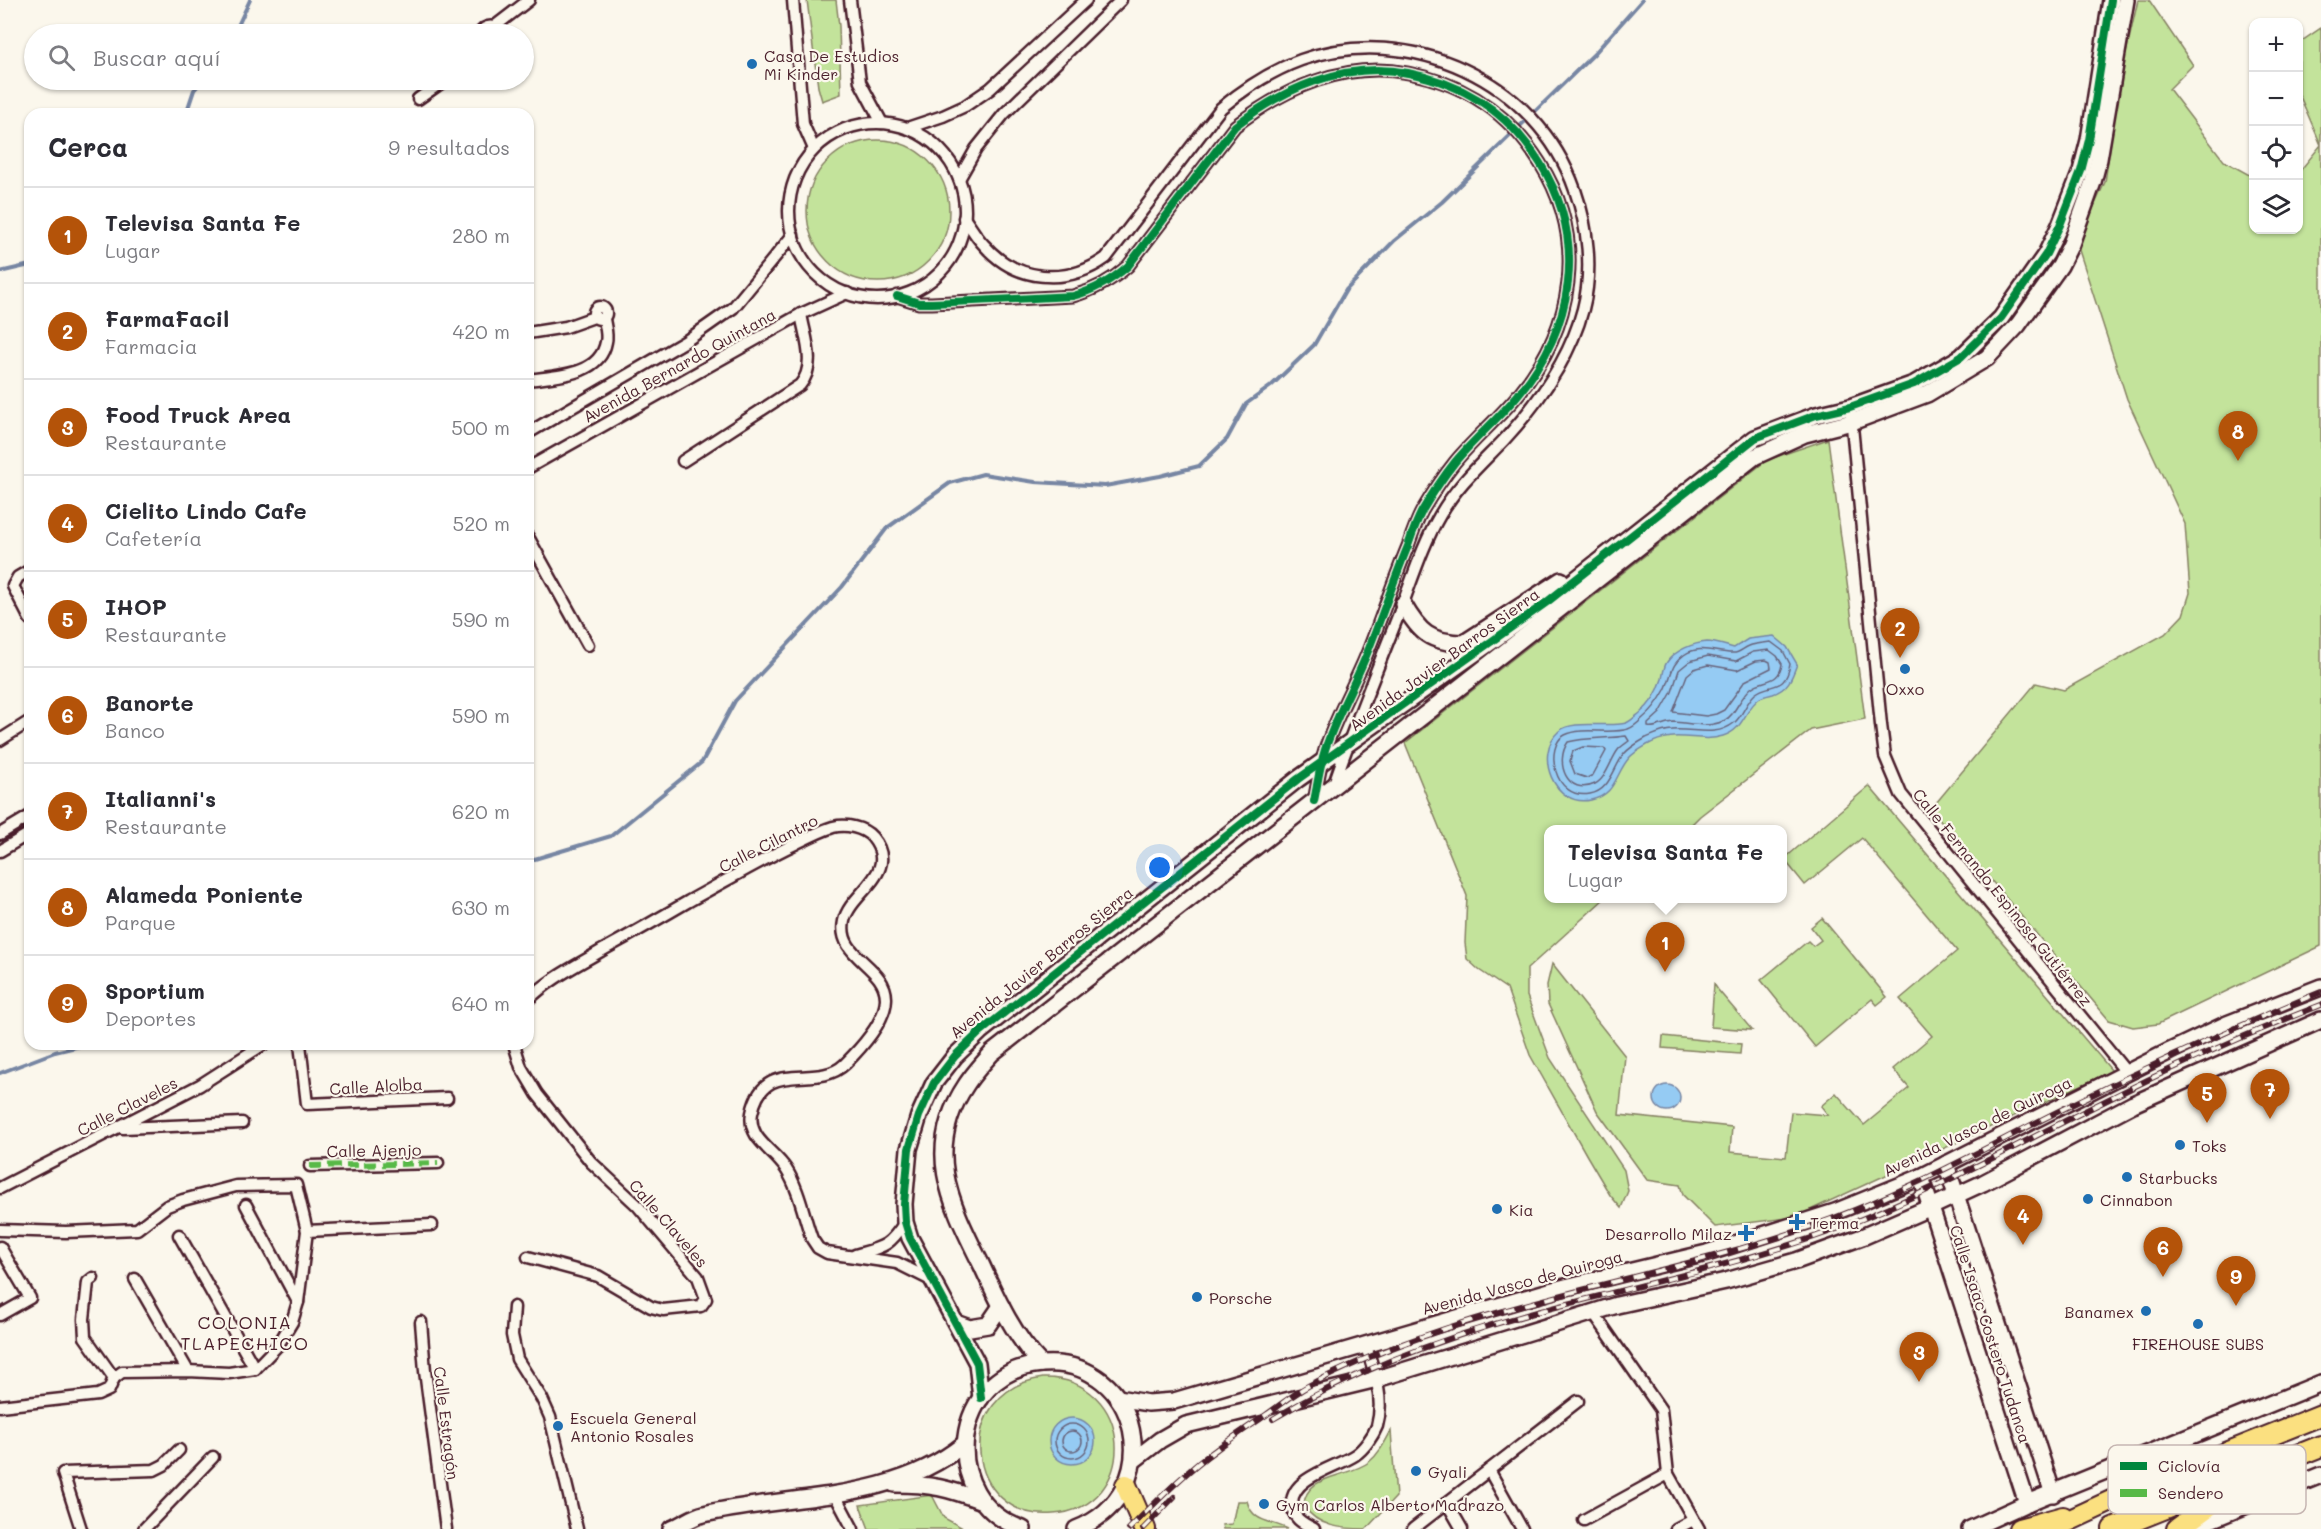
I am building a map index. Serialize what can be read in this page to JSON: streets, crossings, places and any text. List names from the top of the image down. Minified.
{"streets":{"street":["Avenida Bernardo Quintana","Avenida Javier Barros Sierra","Calle Cilantro","Calle Fernando Espinosa Gutiérrez","Calle Alolba","Calle Claveles","Avenida Vasco de Quiroga","Calle Ajenjo","Calle Isaac Costero Tudanca","Calle Estragón"]},"crossings":[["Avenida Javier Barros Sierra","Calle Cilantro"],["Avenida Javier Barros Sierra","Calle Fernando Espinosa Gutiérrez"],["Calle Fernando Espinosa Gutiérrez","Avenida Vasco de Quiroga"],["Avenida Vasco de Quiroga","Calle Isaac Costero Tudanca"]],"districts":["COLONIA TLAPECHICO"],"places":{"other":["Casa De Estudios Mi Kinder","Oxxo","Toks","Starbucks","Cinnabon","Kia","Porsche","Banamex","FIREHOUSE SUBS","Escuela General Antonio Rosales","Gyali","Gym Carlos Alberto Madrazo"],"health":["Terma","Desarrollo Milaz"]},"legend":["Ciclovía","Sendero"],"page":{"map_buttons":["+","−"],"search":"Buscar aquí","heading":["Cerca","9 resultados"],"list":[{"mark":"1","name":"Televisa Santa Fe","note":"Lugar","value":"280 m"},{"mark":"2","name":"FarmaFacil","note":"Farmacia","value":"420 m"},{"mark":"3","name":"Food Truck Area","note":"Restaurante","value":"500 m"},{"mark":"4","name":"Cielito Lindo Cafe","note":"Cafetería","value":"520 m"},{"mark":"5","name":"IHOP","note":"Restaurante","value":"590 m"},{"mark":"6","name":"Banorte","note":"Banco","value":"590 m"},{"mark":"7","name":"Italianni's","note":"Restaurante","value":"620 m"},{"mark":"8","name":"Alameda Poniente","note":"Parque","value":"630 m"},{"mark":"9","name":"Sportium","note":"Deportes","value":"640 m"}],"pins":["8","2","1","7","5","4","6","9","3"],"popup":["Televisa Santa Fe","Lugar"]}}
